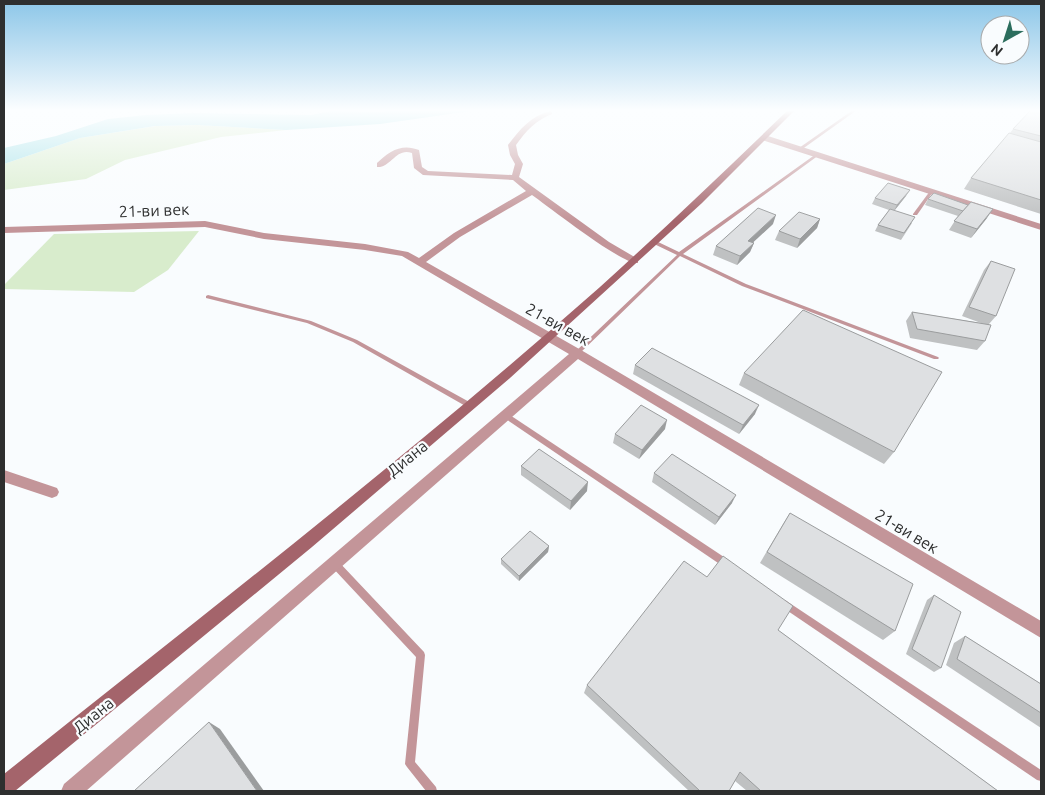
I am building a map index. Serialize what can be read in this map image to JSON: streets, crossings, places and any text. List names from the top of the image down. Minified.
{"streets":{"main road":["Диана"],"street":["21-ви век"]},"crossings":[["21-ви век","Диана"]],"north":"bottom left"}
